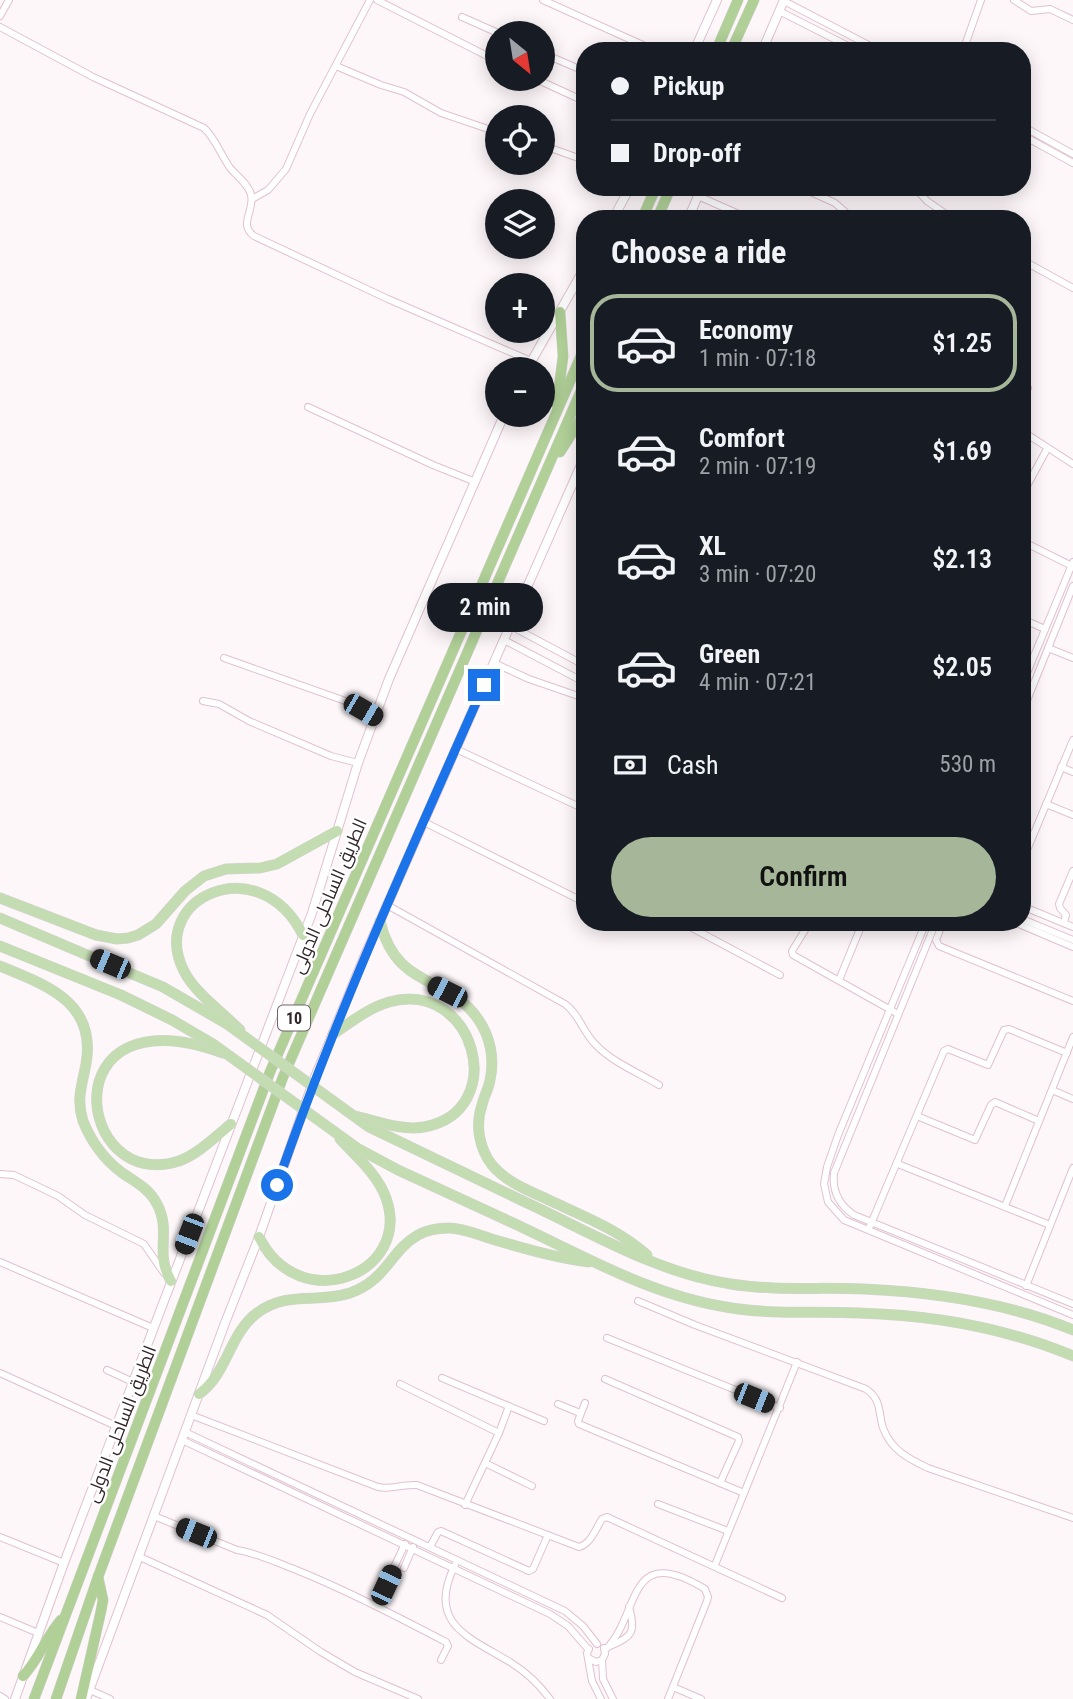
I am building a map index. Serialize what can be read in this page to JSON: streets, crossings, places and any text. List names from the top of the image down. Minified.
{"streets":{"highway":["الطريق الساحلى الدولى","10"]},"north":"bottom right","page":{"map_buttons":["+","−"],"banner":["Pickup","Drop-off"],"heading":"Choose a ride","list":[{"name":"Economy","note":"1 min · 07:18","value":"$1.25"},{"name":"Comfort","note":"2 min · 07:19","value":"$1.69"},{"name":"XL","note":"3 min · 07:20","value":"$2.13"},{"name":"Green","note":"4 min · 07:21","value":"$2.05"}],"bubble":"2 min","pay":["Cash","530 m"],"buttons":"Confirm"}}
